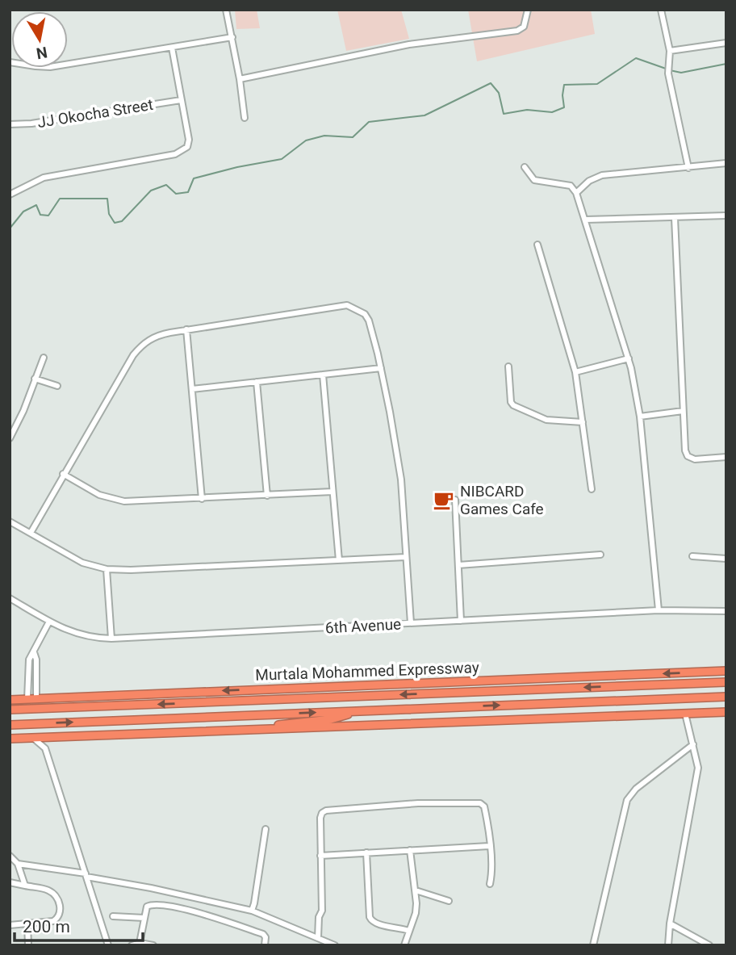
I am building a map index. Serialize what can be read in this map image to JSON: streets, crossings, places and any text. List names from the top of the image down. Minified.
{"streets":{"highway":["Murtala Mohammed Expressway"],"street":["JJ Okocha Street","6th Avenue"]},"places":{"cafe":["NIBCARD Games Cafe"]},"scale_bar":"200 m","north":"bottom"}
